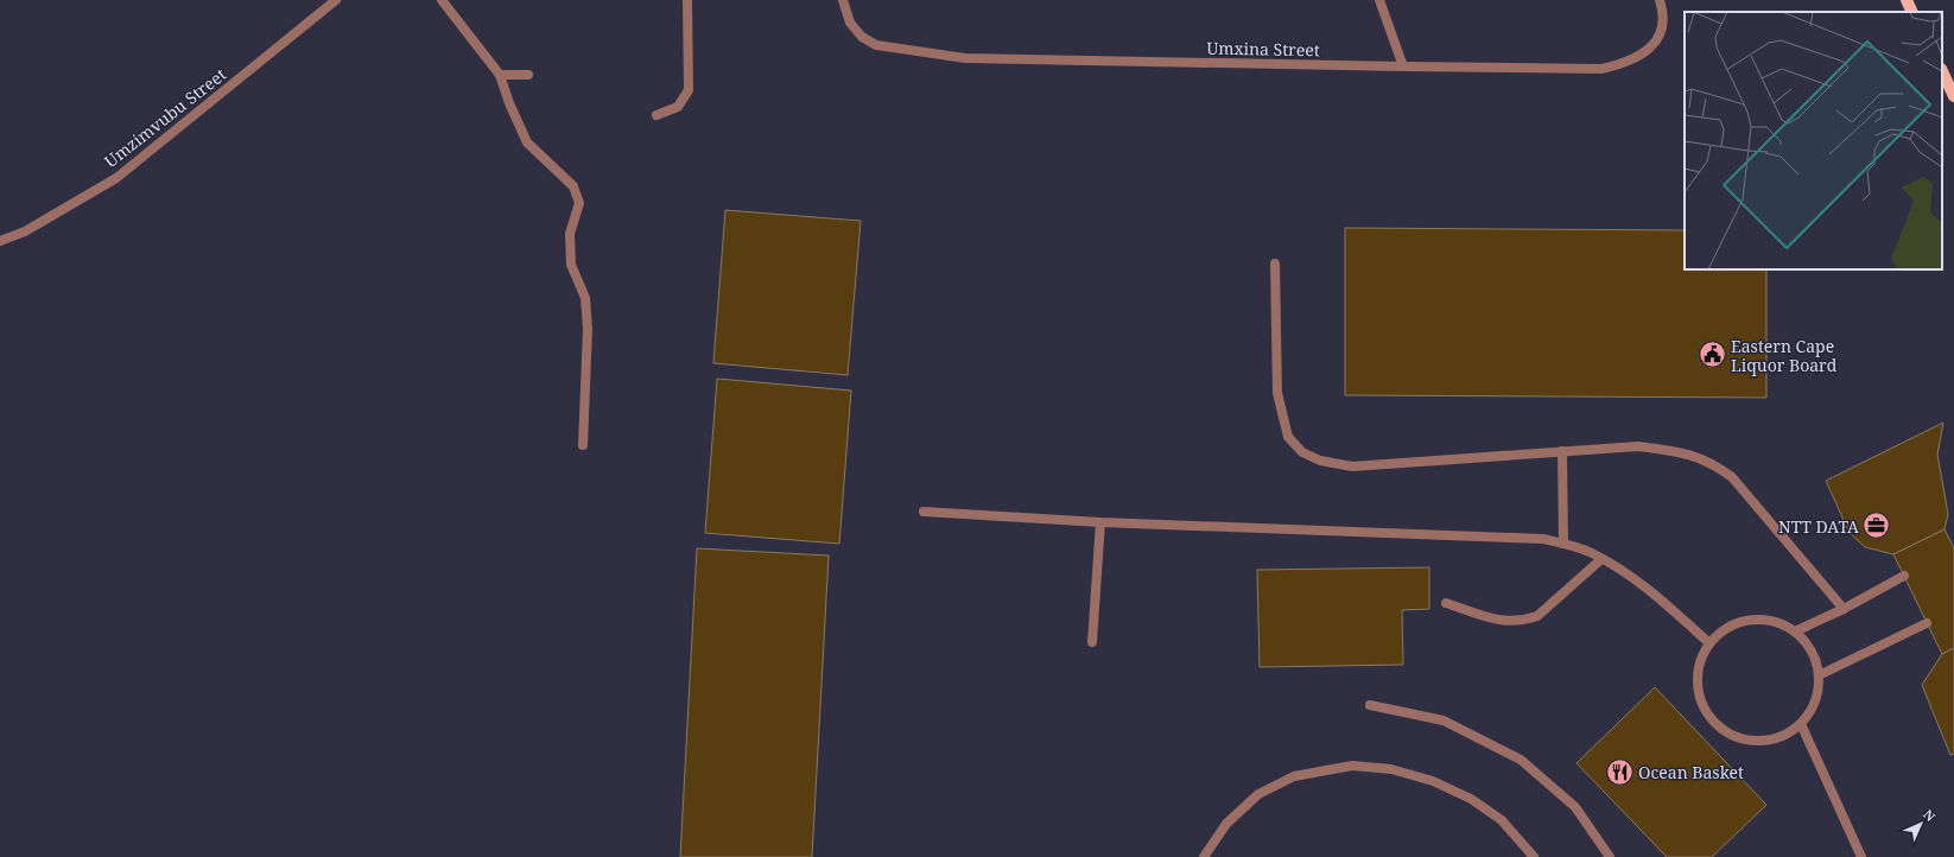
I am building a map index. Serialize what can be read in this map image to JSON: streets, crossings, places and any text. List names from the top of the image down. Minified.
{"streets":{"street":["Umxina Street","Umzimvubu Street"]},"places":{"public building":["Eastern Cape Liquor Board"],"office":["NTT DATA"],"restaurant":["Ocean Basket"]},"north":"top right"}
